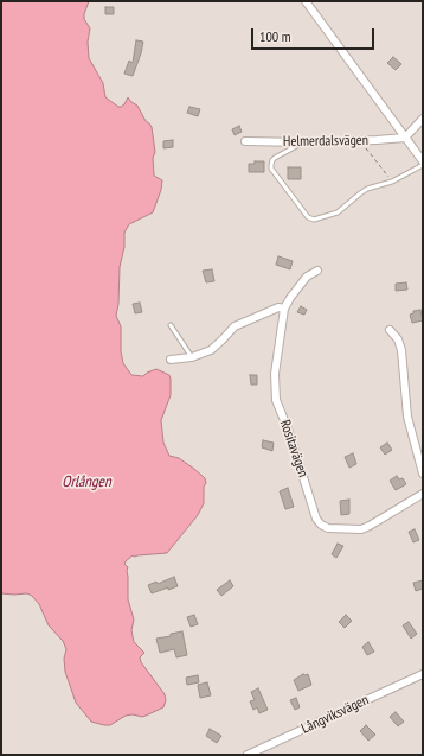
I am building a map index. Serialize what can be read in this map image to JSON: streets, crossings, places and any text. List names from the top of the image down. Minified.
{"streets":{"street":["Helmerdalsvägen","Rositavägen","Långviksvägen"]},"water":["Orlången"],"scale_bar":"100 m"}
